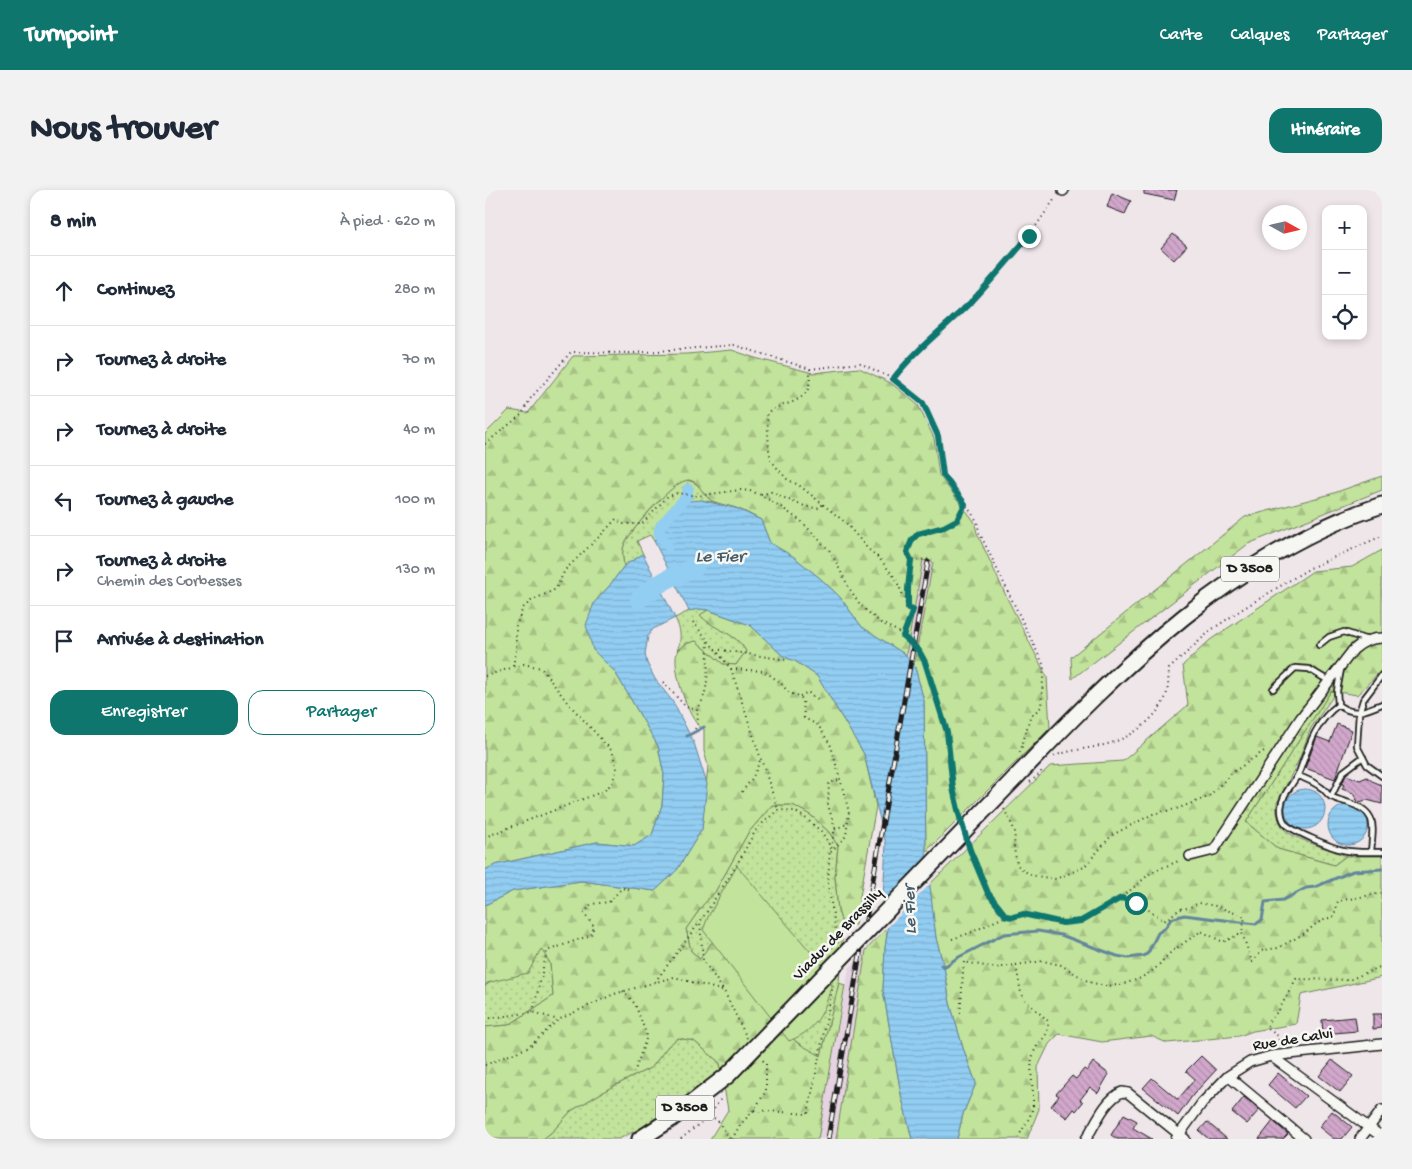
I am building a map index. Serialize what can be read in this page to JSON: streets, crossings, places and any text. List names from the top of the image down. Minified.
{"streets":{"highway":["D 3508","Viaduc de Brassilly"],"street":["Rue de Calvi"]},"crossings":[["D 3508","Viaduc de Brassilly"]],"water":["Le Fier"],"north":"right","page":{"header":"Turnpoint","nav":["Carte","Calques","Partager"],"buttons":["Itinéraire",["Enregistrer","Partager"]],"title":"Nous trouver","heading":["8 min","À pied · 620 m"],"map_buttons":["+","−"],"list":[["Continuez","280 m"],["Tournez à droite","70 m"],["Tournez à droite","40 m"],["Tournez à gauche","100 m"],["Tournez à droite","Chemin des Corbesses","130 m"],"Arrivée à destination"]}}
